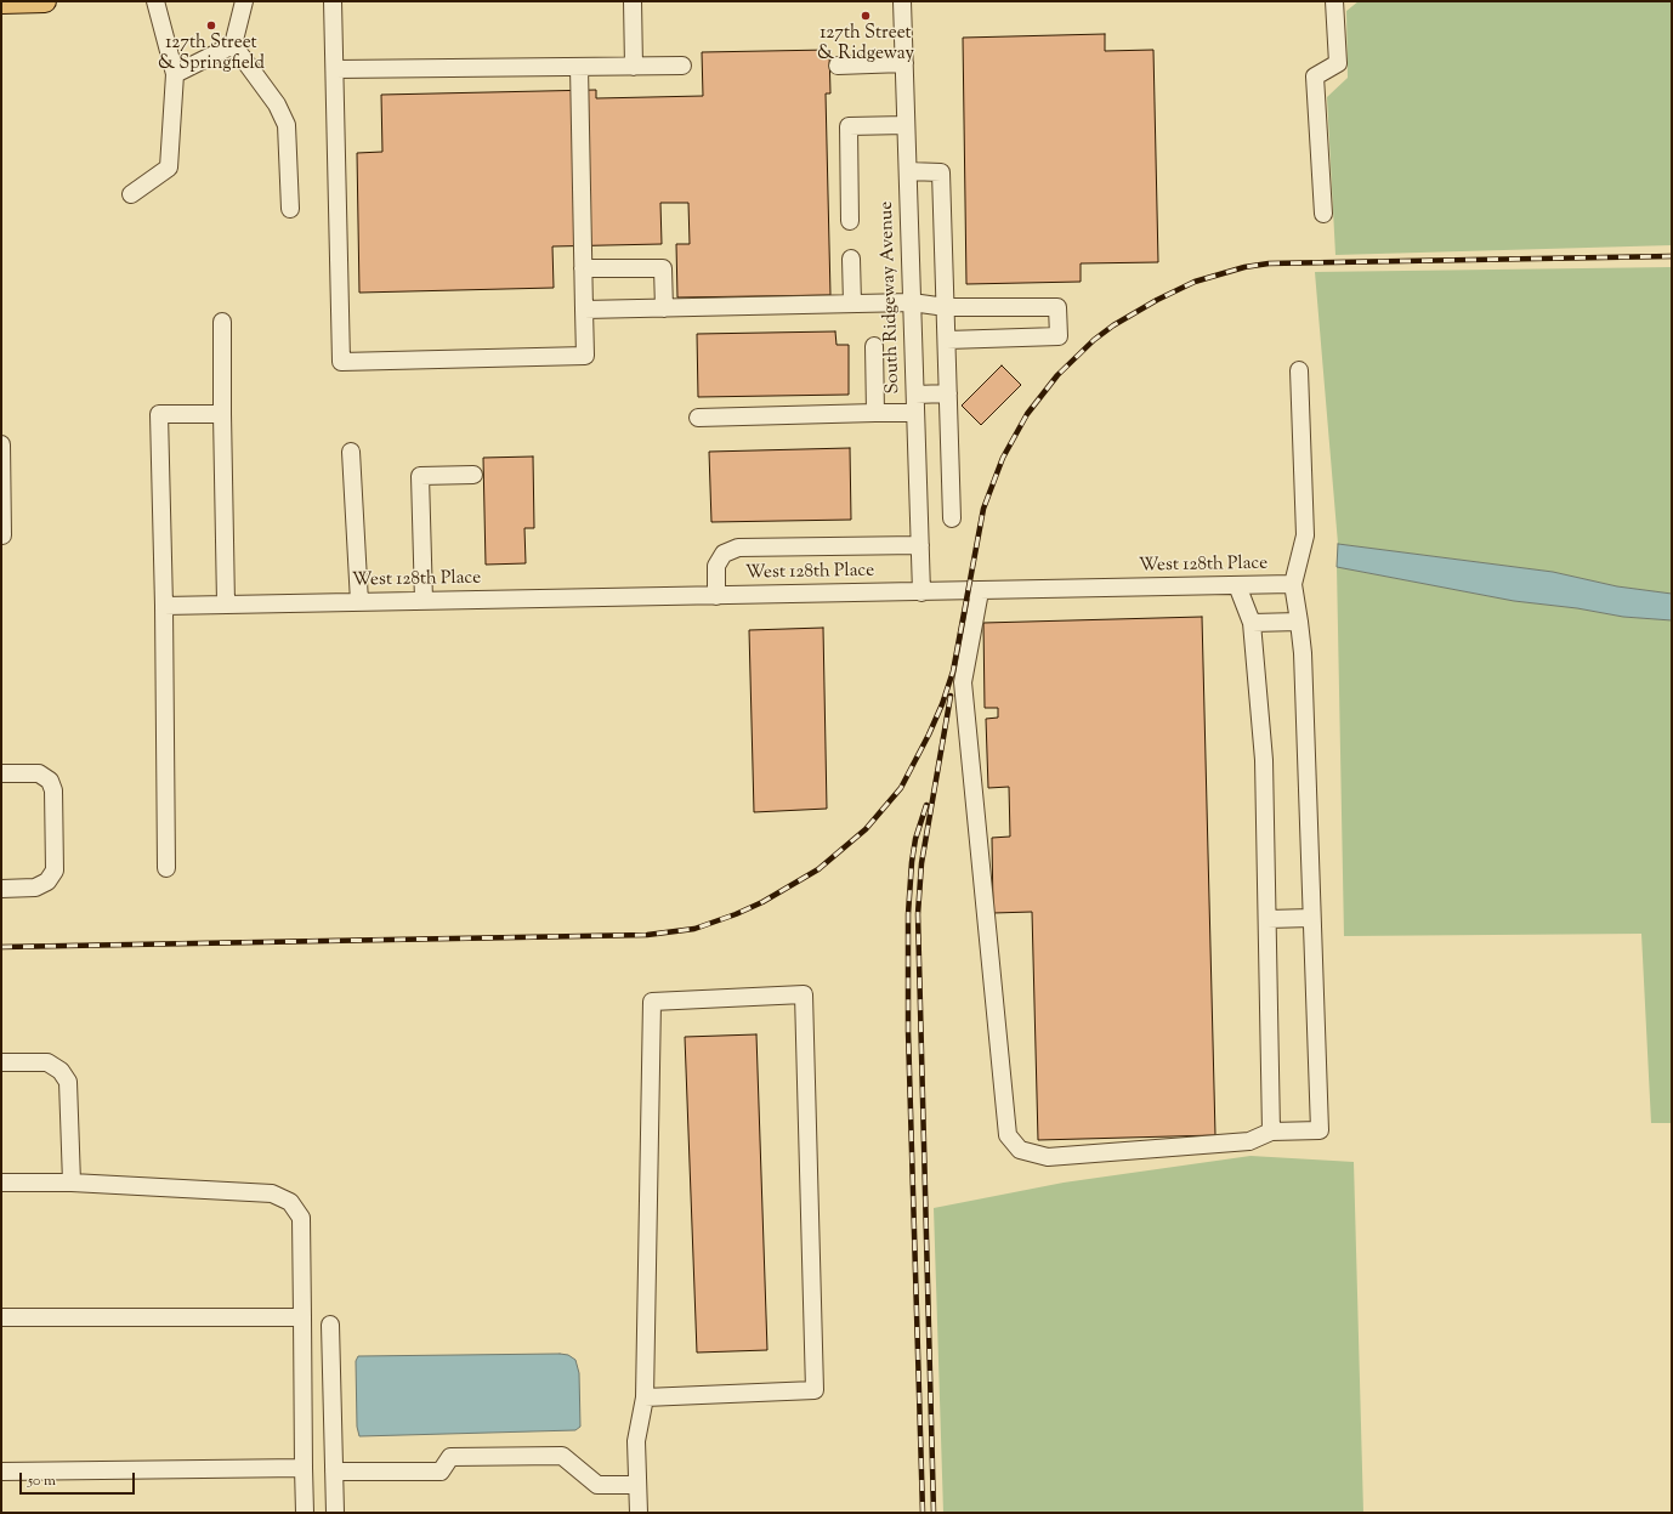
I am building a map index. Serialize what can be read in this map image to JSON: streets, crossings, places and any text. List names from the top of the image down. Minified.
{"streets":{"street":["South Ridgeway Avenue","West 128th Place"]},"crossings":[["South Ridgeway Avenue","West 128th Place"]],"places":["127th Street & Ridgeway","127th Street & Springfield"],"scale_bar":"50 m"}
